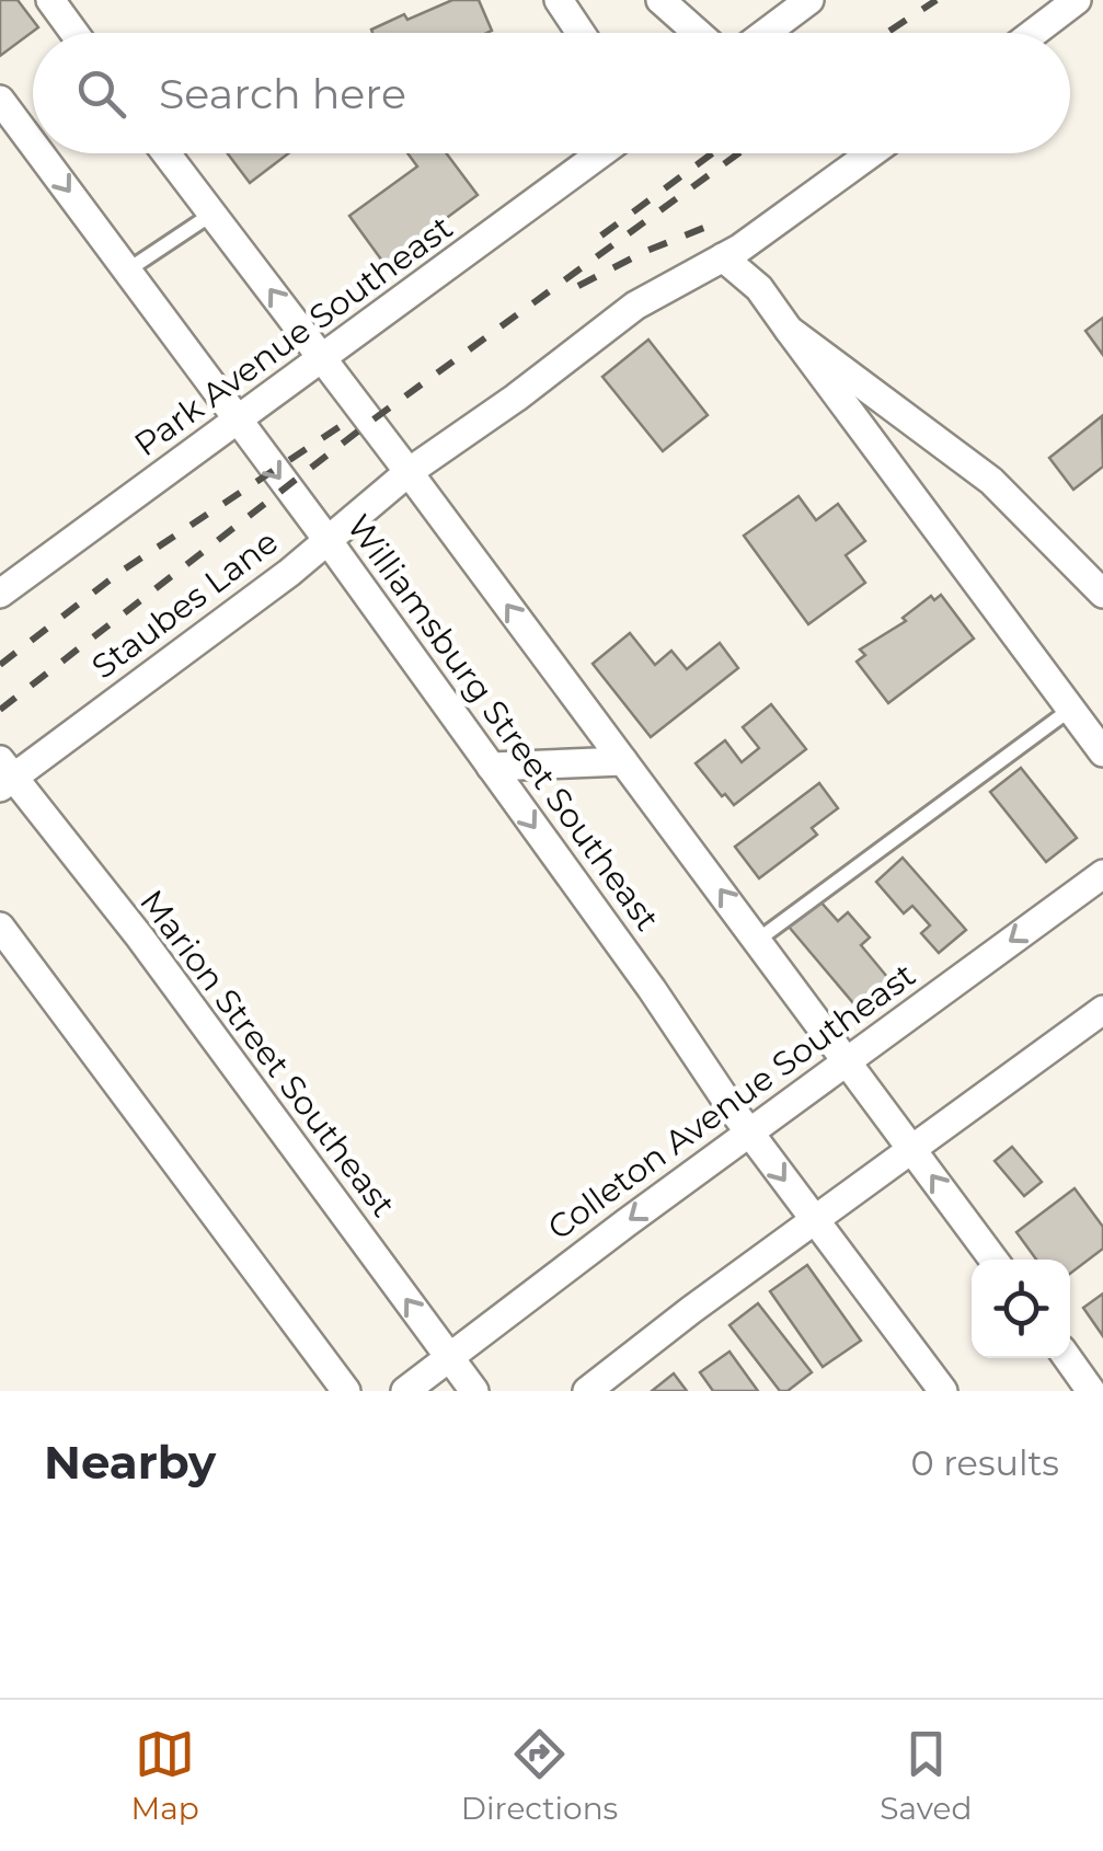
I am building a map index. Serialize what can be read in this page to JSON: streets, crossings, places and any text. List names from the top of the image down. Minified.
{"streets":{"street":["Park Avenue Southeast","Staubes Lane","Williamsburg Street Southeast","Marion Street Southeast","Colleton Avenue Southeast"]},"crossings":[["Park Avenue Southeast","Williamsburg Street Southeast"],["Staubes Lane","Williamsburg Street Southeast"],["Staubes Lane","Marion Street Southeast"],["Williamsburg Street Southeast","Colleton Avenue Southeast"],["Marion Street Southeast","Colleton Avenue Southeast"]],"page":{"search":"Search here","heading":["Nearby","0 results"],"nav":["Map","Directions","Saved"]}}
